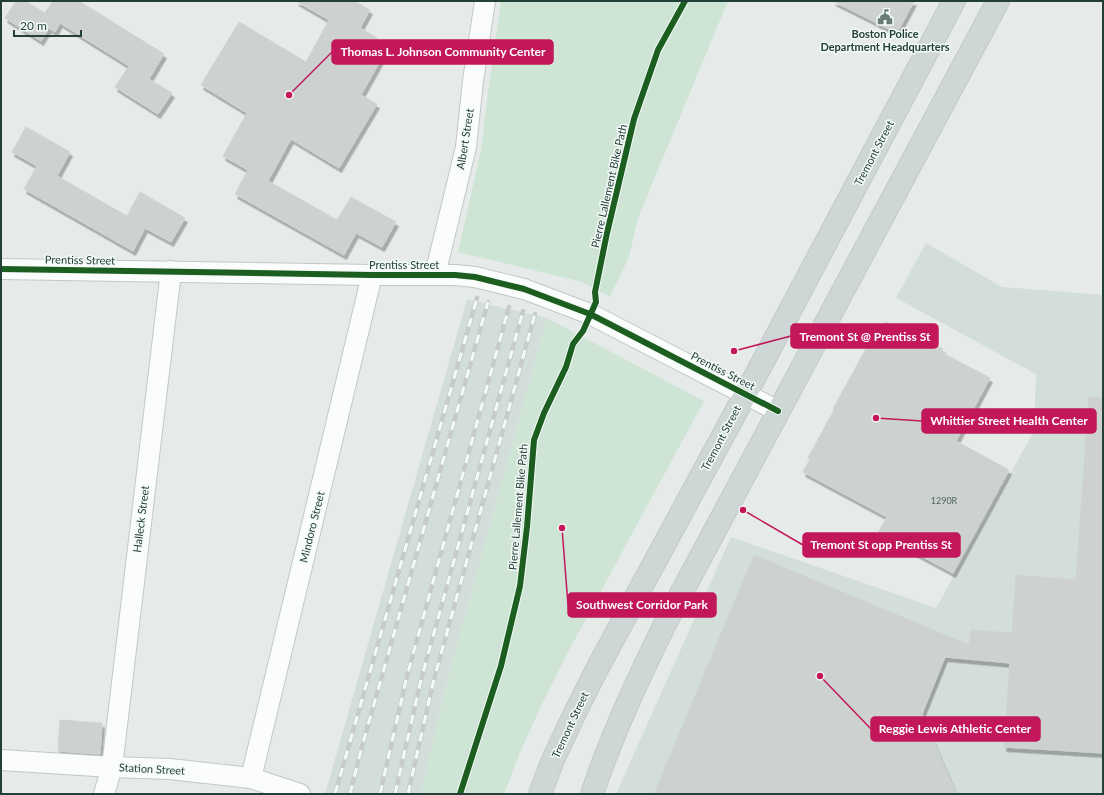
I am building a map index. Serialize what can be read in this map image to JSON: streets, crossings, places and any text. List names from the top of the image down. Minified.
{"streets":{"main road":["Tremont Street"],"street":["Albert Street","Prentiss Street","Halleck Street","Mindoro Street","Station Street"],"cycle path":["Pierre Lallement Bike Path"]},"crossings":[["Albert Street","Prentiss Street"],["Tremont Street","Prentiss Street"],["Prentiss Street","Halleck Street"],["Prentiss Street","Mindoro Street"],["Halleck Street","Station Street"],["Mindoro Street","Station Street"]],"places":{"public building":["Boston Police Department Headquarters"],"other":["Thomas L. Johnson Community Center","Tremont St @ Prentiss St","Whittier Street Health Center","Tremont St opp Prentiss St","Southwest Corridor Park","Reggie Lewis Athletic Center"]},"house_numbers":["1290R"],"scale_bar":"20 m"}
